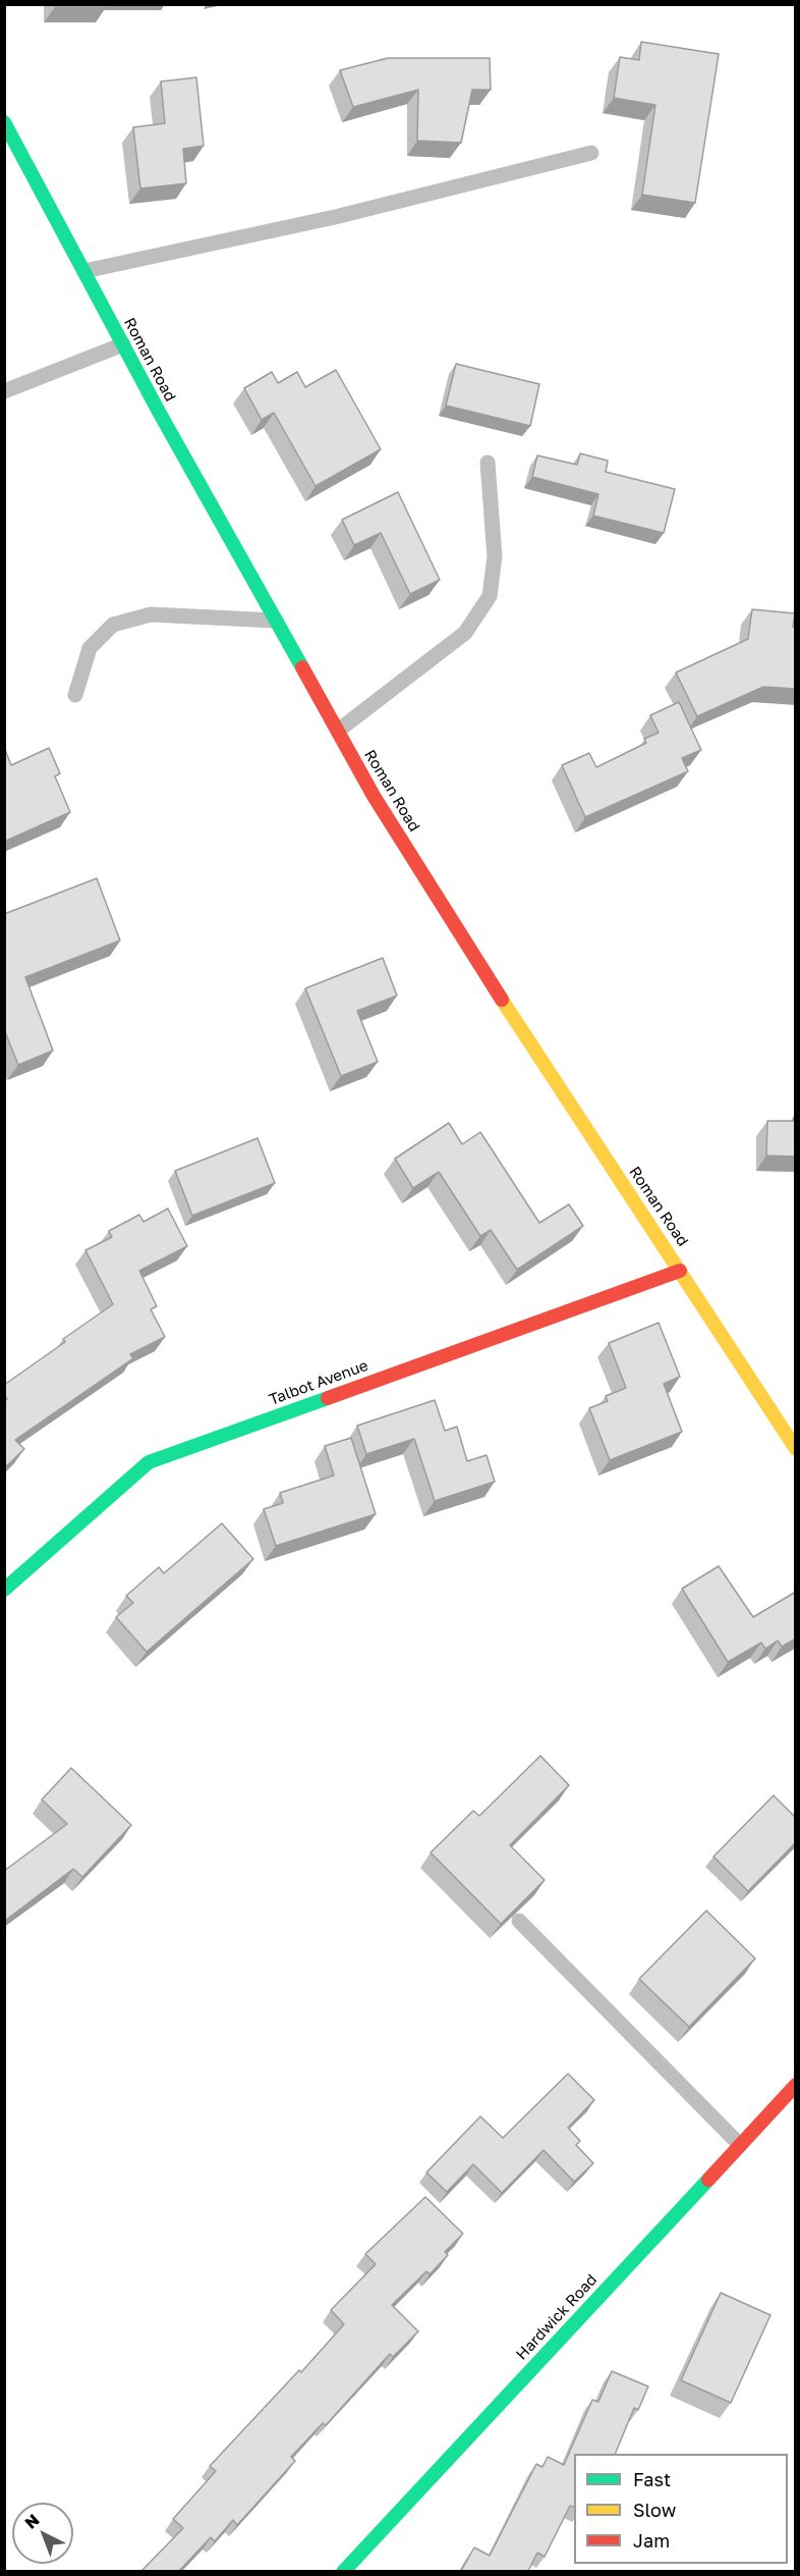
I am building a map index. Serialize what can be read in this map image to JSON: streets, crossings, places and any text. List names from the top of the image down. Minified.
{"streets":{"street":["Roman Road","Talbot Avenue","Hardwick Road"]},"crossings":[["Roman Road","Talbot Avenue"]],"legend":["Fast","Slow","Jam"],"north":"top left"}
